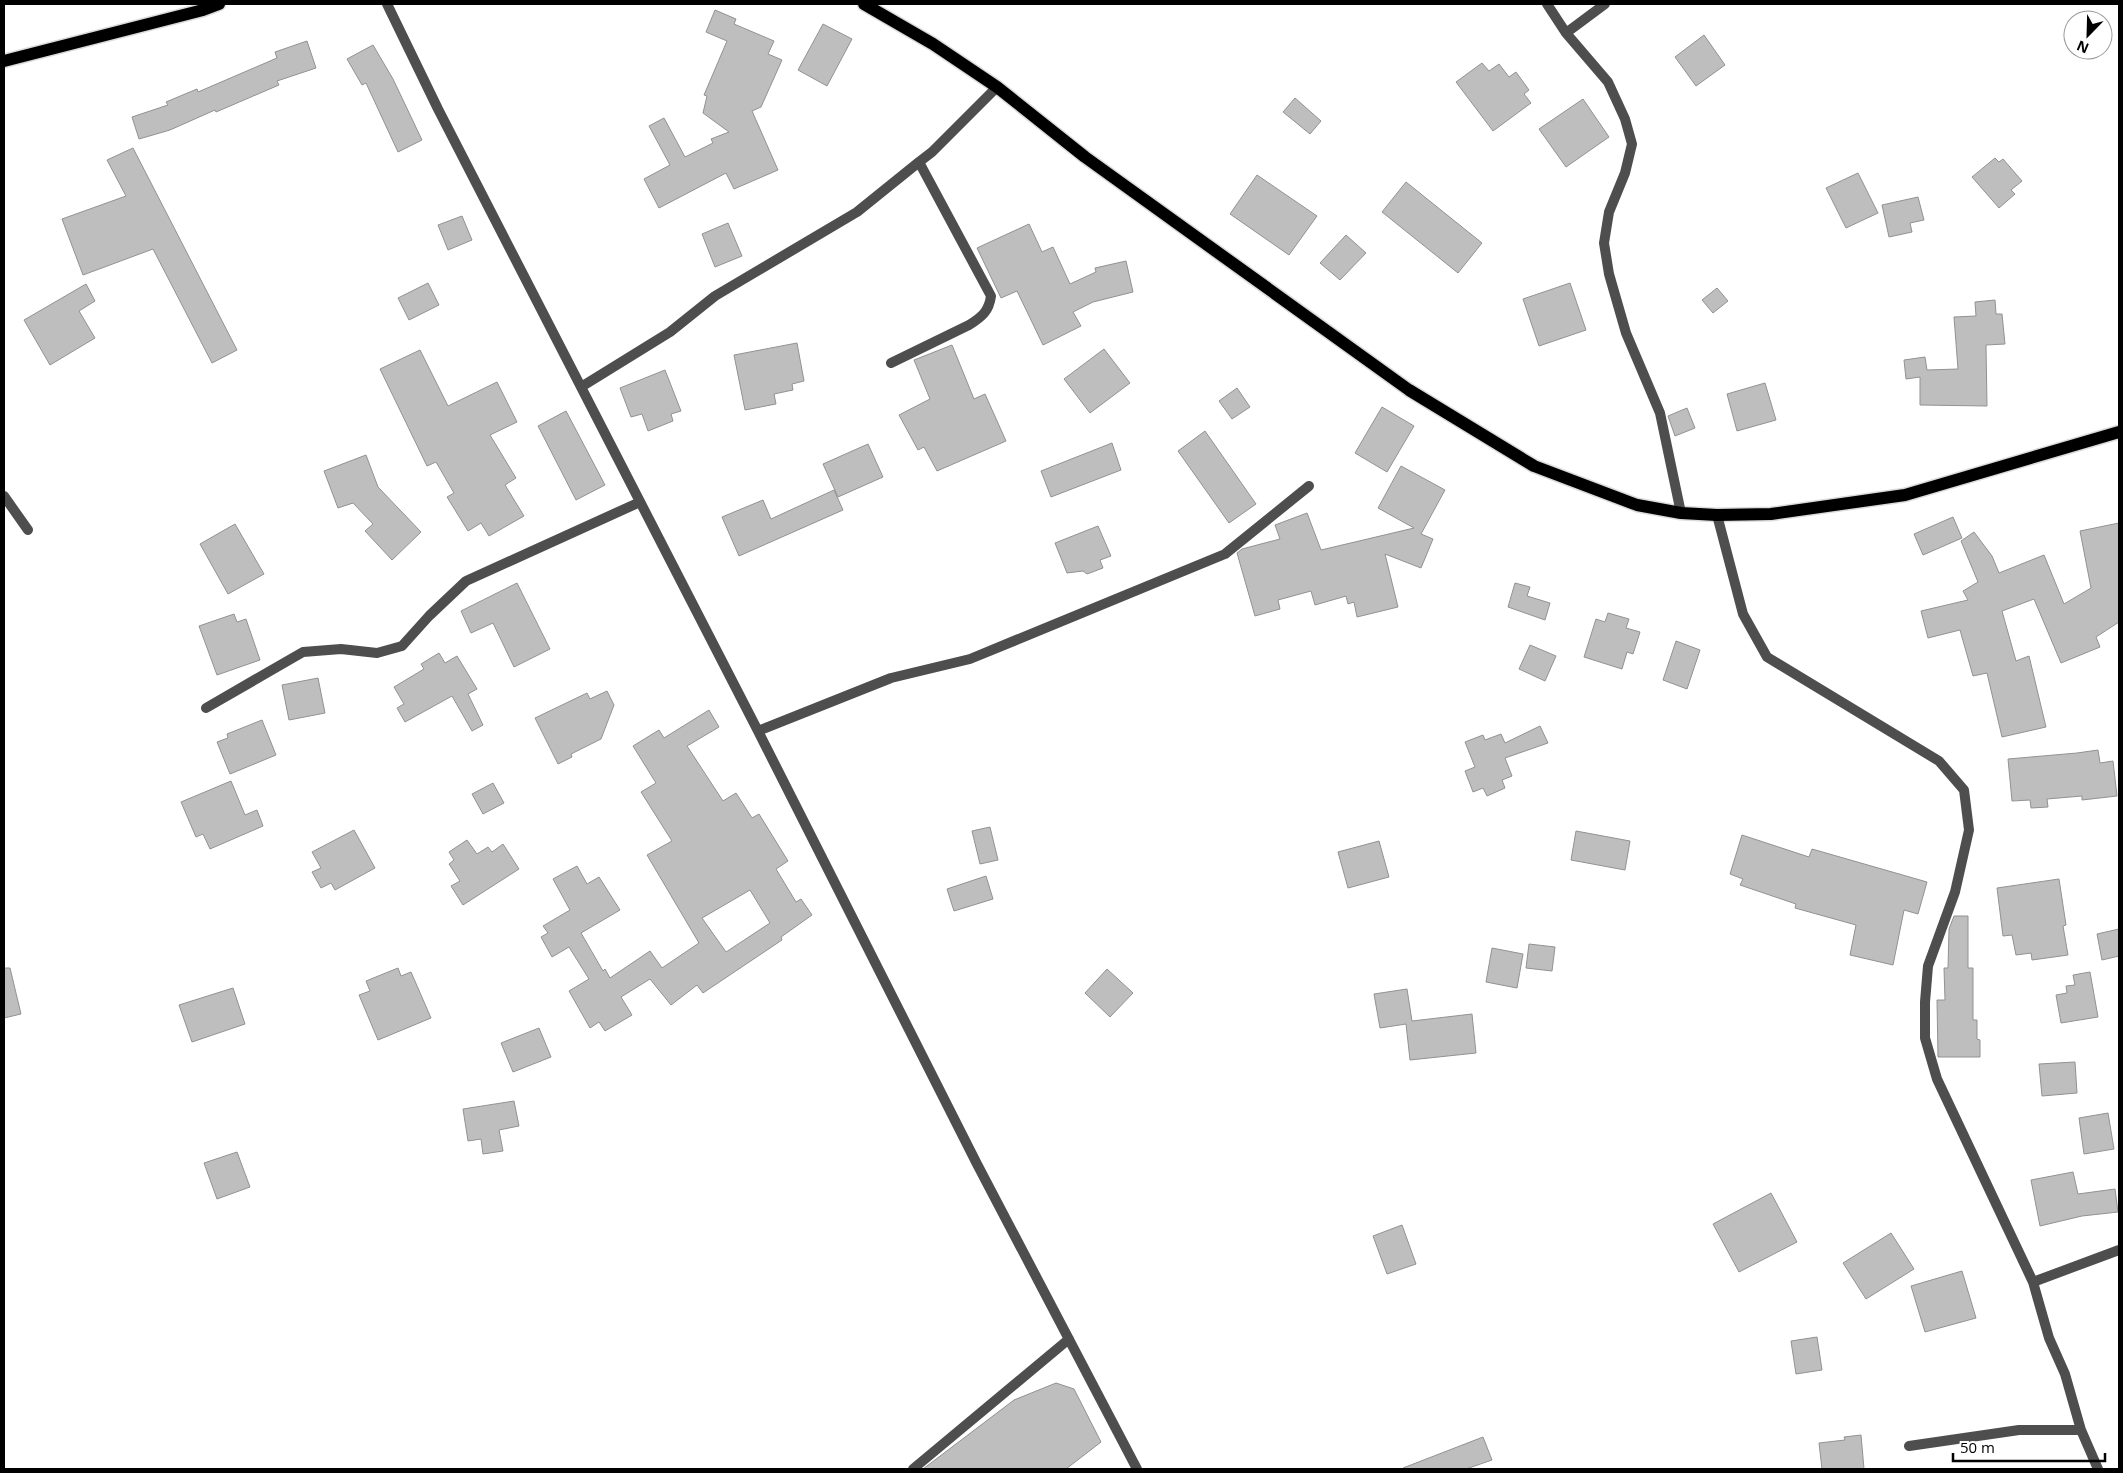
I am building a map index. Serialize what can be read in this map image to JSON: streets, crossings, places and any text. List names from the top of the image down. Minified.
{"scale_bar":"50 m","north":"bottom left"}
